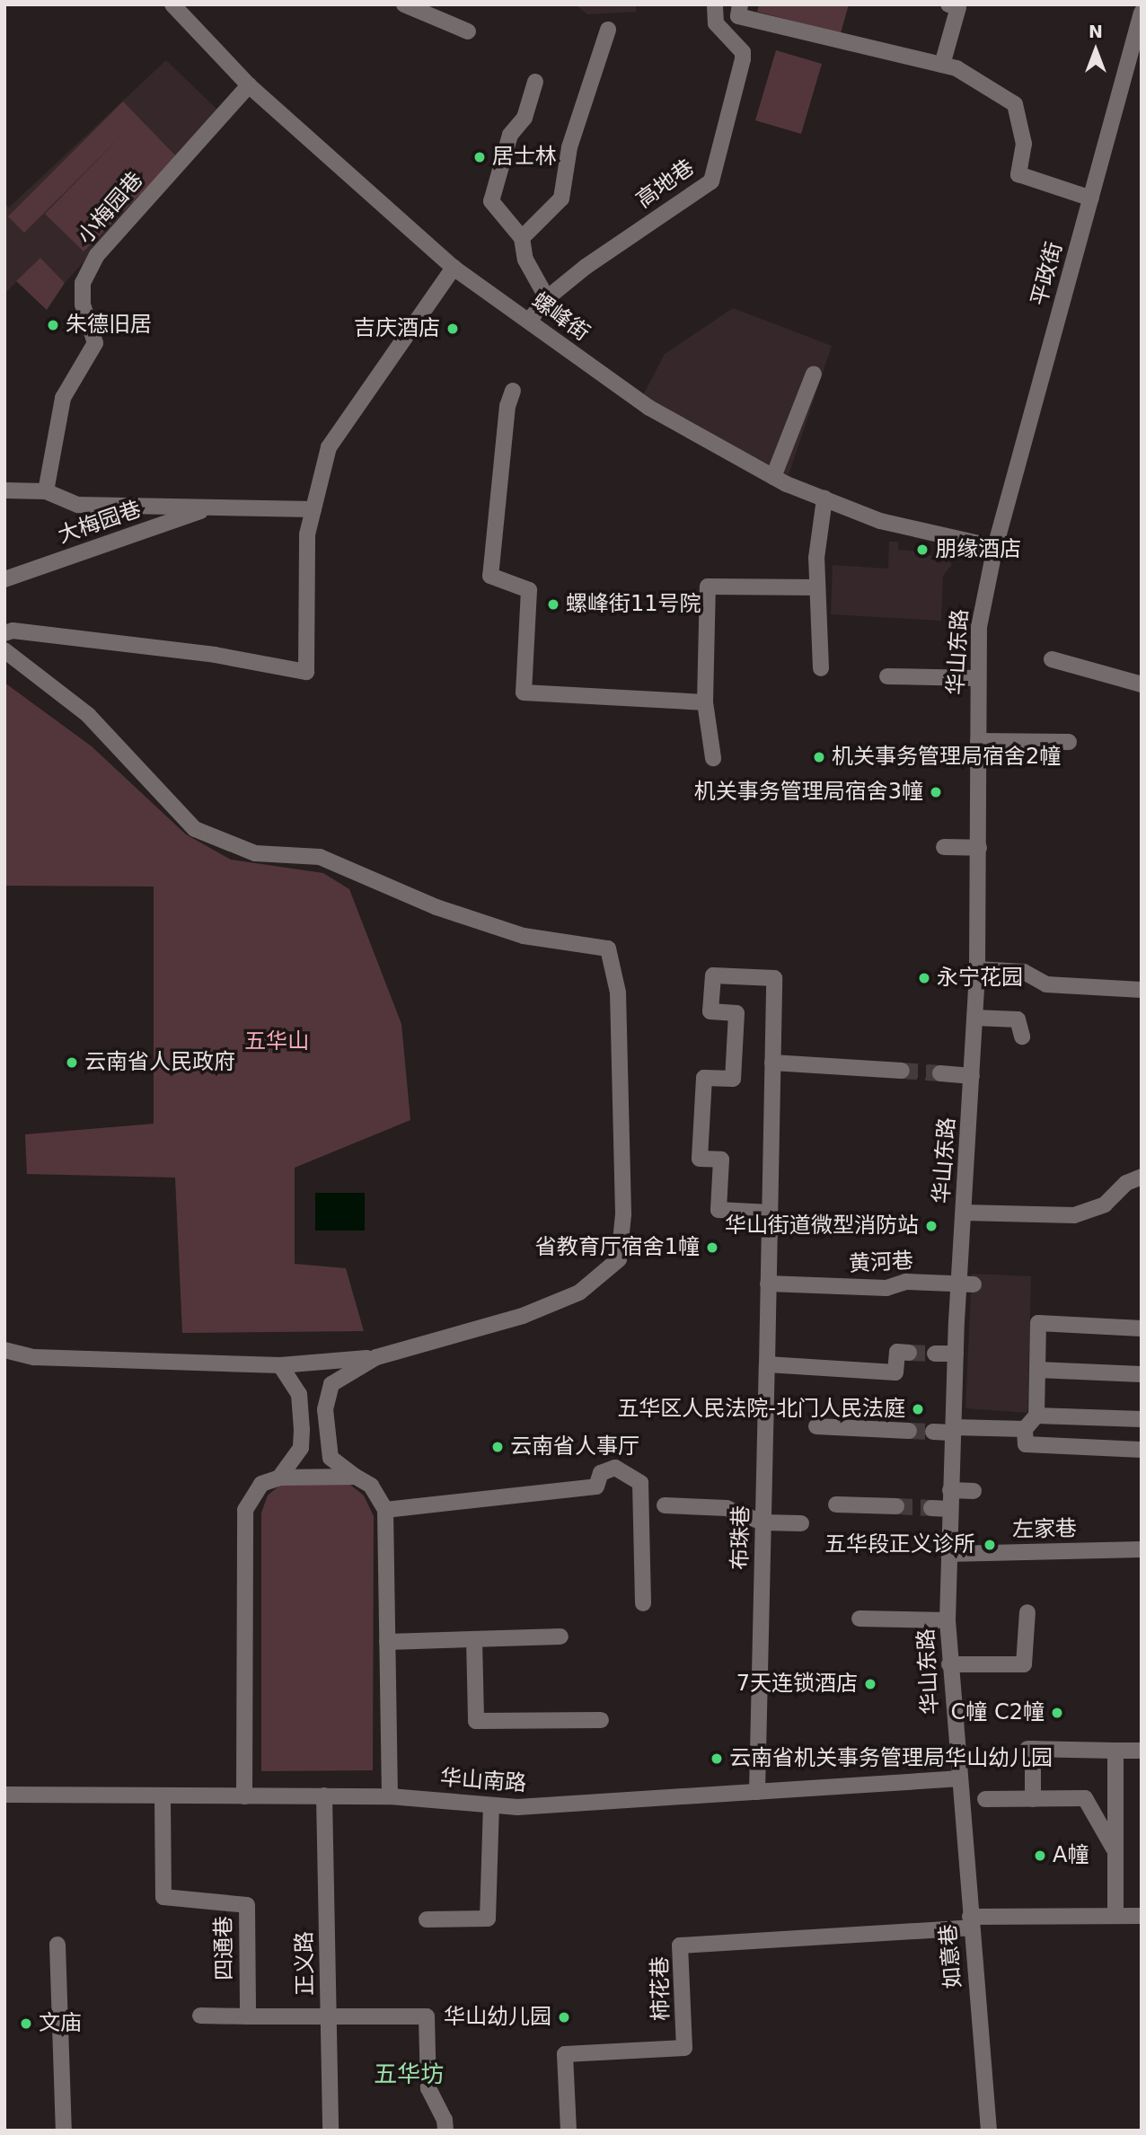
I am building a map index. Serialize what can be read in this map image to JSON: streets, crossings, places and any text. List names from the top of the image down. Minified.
{"streets":{"street":["高地巷","小梅园巷","平政街","螺峰街","大梅园巷","华山东路","黄河巷","左家巷","布珠巷","华山南路","四通巷","如意巷","正义路","柿花巷"]},"crossings":[["高地巷","螺峰街"],["小梅园巷","螺峰街"],["平政街","螺峰街"],["平政街","华山东路"],["螺峰街","华山东路"],["华山东路","黄河巷"],["华山东路","左家巷"],["华山东路","华山南路"],["华山东路","如意巷"],["黄河巷","布珠巷"],["布珠巷","华山南路"],["华山南路","四通巷"],["华山南路","如意巷"],["华山南路","正义路"],["如意巷","柿花巷"]],"districts":["五华坊"],"parks":["五华山"],"places":["居士林","朱德旧居","吉庆酒店","朋缘酒店","螺峰街11号院","机关事务管理局宿舍2幢","机关事务管理局宿舍3幢","永宁花园","云南省人民政府","华山街道微型消防站","省教育厅宿舍1幢","五华区人民法院-北门人民法庭","云南省人事厅","五华段正义诊所","7天连锁酒店","C幢 C2幢","云南省机关事务管理局华山幼儿园","A幢","华山幼儿园","文庙"],"north":"top"}
